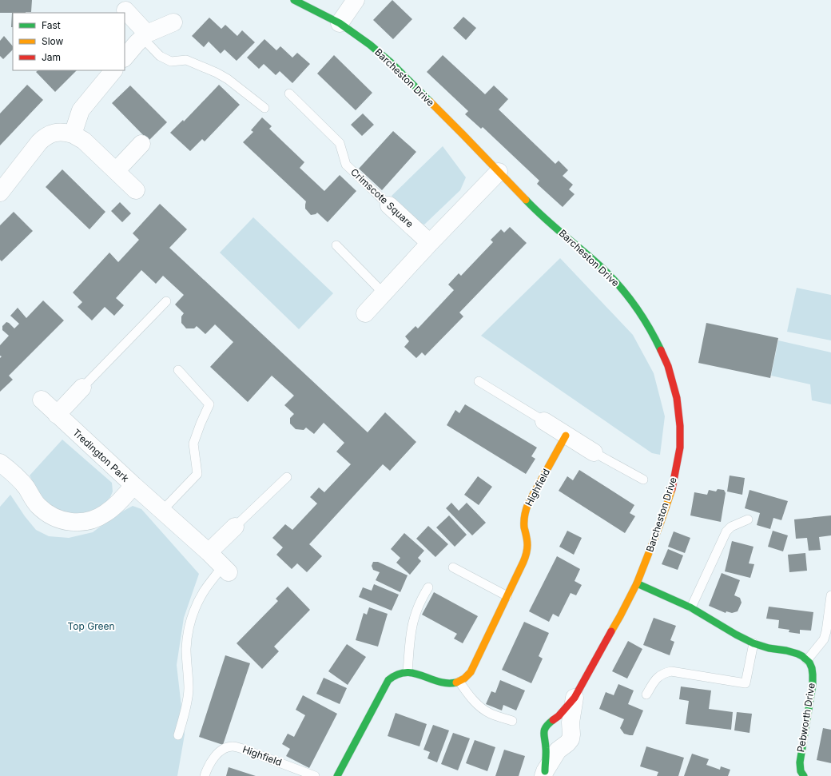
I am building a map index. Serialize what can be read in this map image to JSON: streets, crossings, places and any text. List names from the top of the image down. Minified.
{"streets":{"street":["Barcheston Drive","Crimscote Square","Tredington Park","Highfield","Pebworth Drive"]},"parks":["Top Green"],"legend":["Fast","Slow","Jam"]}
